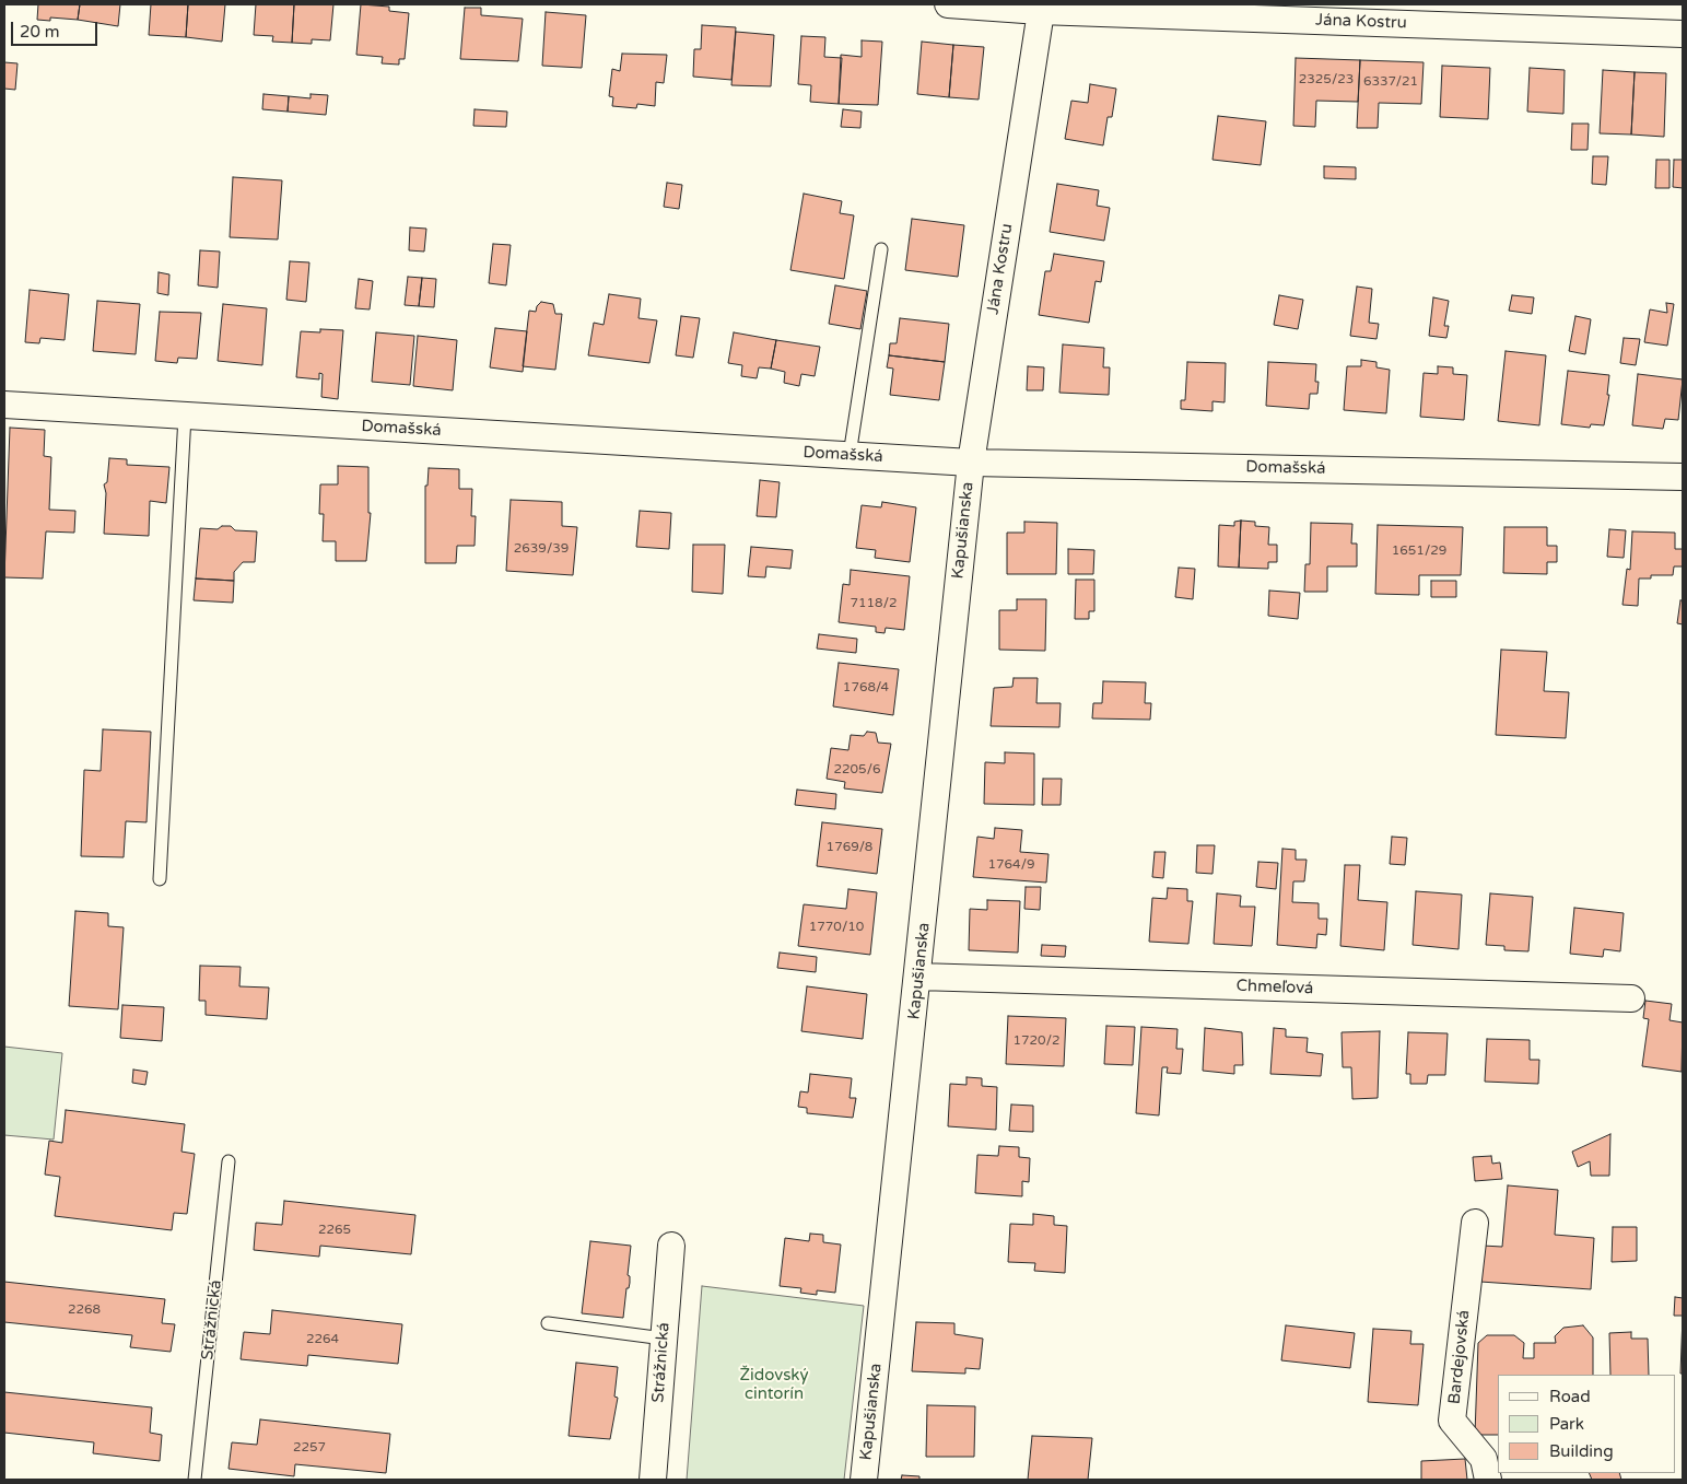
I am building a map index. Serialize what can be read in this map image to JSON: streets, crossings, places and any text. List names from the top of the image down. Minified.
{"streets":{"street":["Jána Kostru","Domašská","Kapušianska","Chmeľová","Strážnická","Bardejovská"]},"crossings":[["Jána Kostru","Domašská"],["Jána Kostru","Kapušianska"],["Domašská","Kapušianska"],["Kapušianska","Chmeľová"]],"parks":["Židovský cintorín"],"house_numbers":["2325/23","6337/21","2639/39","1651/29","7118/2","1768/4","2205/6","1769/8","1764/9","1770/10","1720/2","2265","2268","2264","2257"],"legend":["Road","Park","Building"],"scale_bar":"20 m"}
